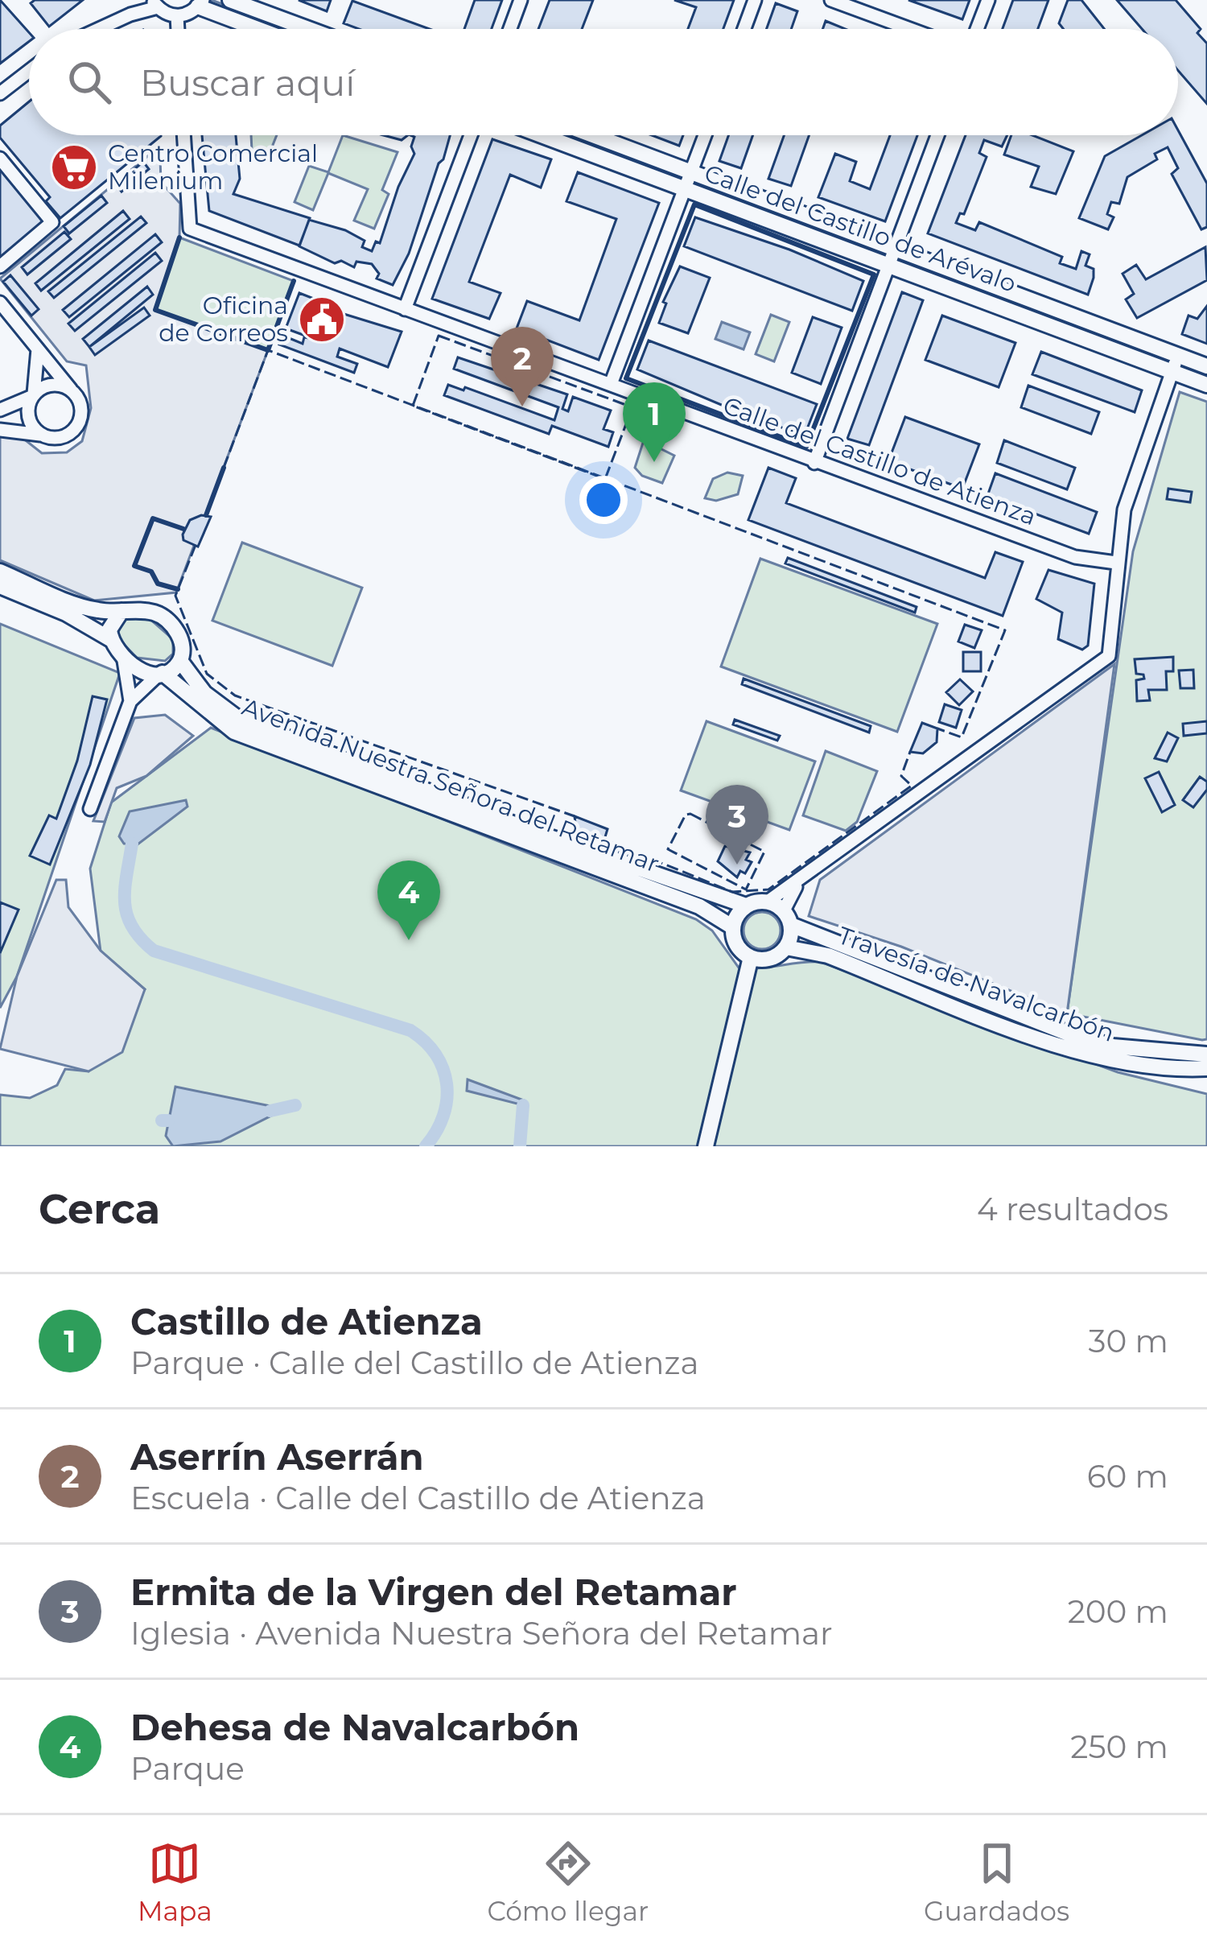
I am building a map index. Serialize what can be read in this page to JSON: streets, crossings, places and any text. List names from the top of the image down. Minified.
{"streets":{"street":["Calle del Castillo de Arévalo","Calle del Castillo de Atienza","Avenida Nuestra Señora del Retamar","Travesía de Navalcarbón"]},"crossings":[["Avenida Nuestra Señora del Retamar","Travesía de Navalcarbón"]],"places":{"supermarket":["Centro Comercial Milenium"],"public building":["Oficina de Correos"]},"page":{"search":"Buscar aquí","pins":["2","1","3","4"],"heading":["Cerca","4 resultados"],"list":[{"mark":"1","name":"Castillo de Atienza","note":"Parque · Calle del Castillo de Atienza","value":"30 m"},{"mark":"2","name":"Aserrín Aserrán","note":"Escuela · Calle del Castillo de Atienza","value":"60 m"},{"mark":"3","name":"Ermita de la Virgen del Retamar","note":"Iglesia · Avenida Nuestra Señora del Retamar","value":"200 m"},{"mark":"4","name":"Dehesa de Navalcarbón","note":"Parque","value":"250 m"}],"nav":["Mapa","Cómo llegar","Guardados"]}}
